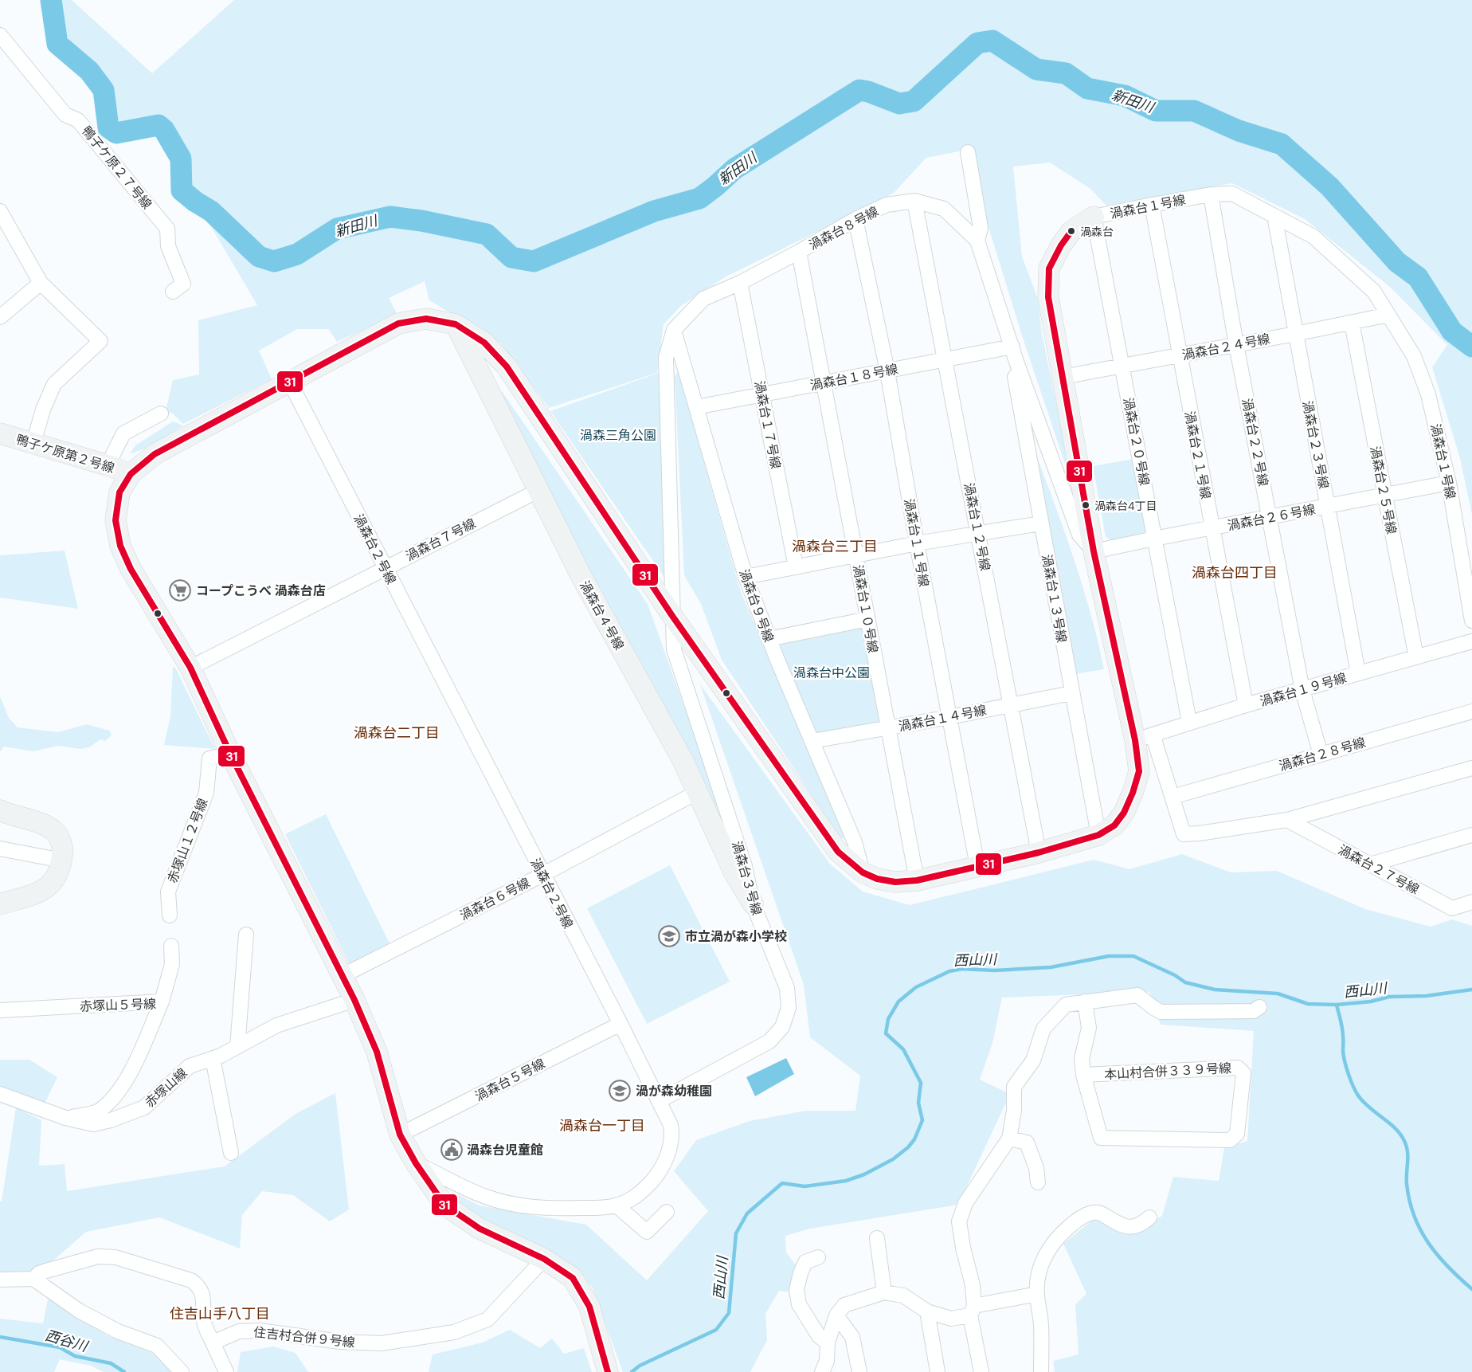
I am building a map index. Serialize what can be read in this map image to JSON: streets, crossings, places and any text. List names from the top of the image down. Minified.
{"streets":{"street":["鴨子ケ原２７号線","渦森台１号線","渦森台８号線","渦森台２４号線","渦森台１８号線","渦森台１７号線","渦森台２０号線","渦森台２２号線","渦森台２３号線","鴨子ケ原第２号線","渦森台２１号線","渦森台２５号線","渦森台２６号線","渦森台１２号線","渦森台７号線","渦森台１１号線","渦森台２号線","渦森台１３号線","渦森台９号線","渦森台１０号線","渦森台４号線","渦森台１９号線","渦森台１４号線","渦森台２８号線","赤塚山１２号線","渦森台２７号線","渦森台３号線","渦森台６号線","赤塚山５号線","本山村合併３３９号線","渦森台５号線","赤塚山線","住吉村合併９号線"]},"crossings":[["渦森台１号線","渦森台８号線"],["渦森台１号線","渦森台２４号線"],["渦森台１号線","渦森台２０号線"],["渦森台１号線","渦森台２２号線"],["渦森台１号線","渦森台２３号線"],["渦森台１号線","鴨子ケ原第２号線"],["渦森台１号線","渦森台２１号線"],["渦森台１号線","渦森台２６号線"],["渦森台１号線","渦森台１２号線"],["渦森台１号線","渦森台７号線"],["渦森台１号線","渦森台１１号線"],["渦森台１号線","渦森台２号線"],["渦森台１号線","渦森台１３号線"],["渦森台１号線","渦森台９号線"],["渦森台１号線","渦森台１０号線"],["渦森台１号線","渦森台４号線"],["渦森台１号線","渦森台１９号線"],["渦森台１号線","赤塚山１２号線"],["渦森台１号線","渦森台３号線"],["渦森台１号線","渦森台６号線"],["渦森台１号線","渦森台５号線"],["渦森台１号線","赤塚山線"],["渦森台１号線","住吉村合併９号線"],["渦森台８号線","渦森台１８号線"],["渦森台８号線","渦森台１７号線"],["渦森台８号線","渦森台２６号線"],["渦森台８号線","渦森台１２号線"],["渦森台８号線","渦森台１１号線"],["渦森台８号線","渦森台１３号線"],["渦森台８号線","渦森台９号線"],["渦森台８号線","渦森台１０号線"],["渦森台８号線","渦森台３号線"],["渦森台２４号線","渦森台２０号線"],["渦森台２４号線","渦森台２２号線"],["渦森台２４号線","渦森台２３号線"],["渦森台２４号線","渦森台２１号線"],["渦森台２４号線","渦森台２５号線"],["渦森台１８号線","渦森台１７号線"],["渦森台１８号線","渦森台１２号線"],["渦森台１８号線","渦森台１１号線"],["渦森台１８号線","渦森台９号線"],["渦森台１８号線","渦森台１０号線"],["渦森台２０号線","渦森台２６号線"],["渦森台２０号線","渦森台１９号線"],["渦森台２２号線","渦森台２６号線"],["渦森台２２号線","渦森台１９号線"],["渦森台２２号線","渦森台２８号線"],["渦森台２３号線","渦森台２６号線"],["渦森台２３号線","渦森台１９号線"],["渦森台２１号線","渦森台２６号線"],["渦森台２１号線","渦森台１９号線"],["渦森台２５号線","渦森台２６号線"],["渦森台２５号線","渦森台１９号線"],["渦森台１２号線","渦森台１４号線"],["渦森台７号線","渦森台２号線"],["渦森台７号線","渦森台４号線"],["渦森台１１号線","渦森台１４号線"],["渦森台２号線","渦森台３号線"],["渦森台２号線","渦森台６号線"],["渦森台２号線","渦森台５号線"],["渦森台１３号線","渦森台１４号線"],["渦森台９号線","渦森台１４号線"],["渦森台１０号線","渦森台１４号線"],["渦森台４号線","渦森台３号線"],["渦森台４号線","渦森台６号線"],["赤塚山５号線","赤塚山線"]],"districts":["渦森台三丁目","渦森台四丁目","渦森台二丁目","渦森台一丁目","住吉山手八丁目"],"water":["新田川","西山川","西谷川"],"parks":["渦森三角公園","渦森台中公園"],"places":{"other":["渦森台","渦森台4丁目"],"supermarket":["コープこうべ 渦森台店"],"school or university":["市立渦が森小学校","渦が森幼稚園"],"public building":["渦森台児童館"]},"lines":["transit line 31"]}
